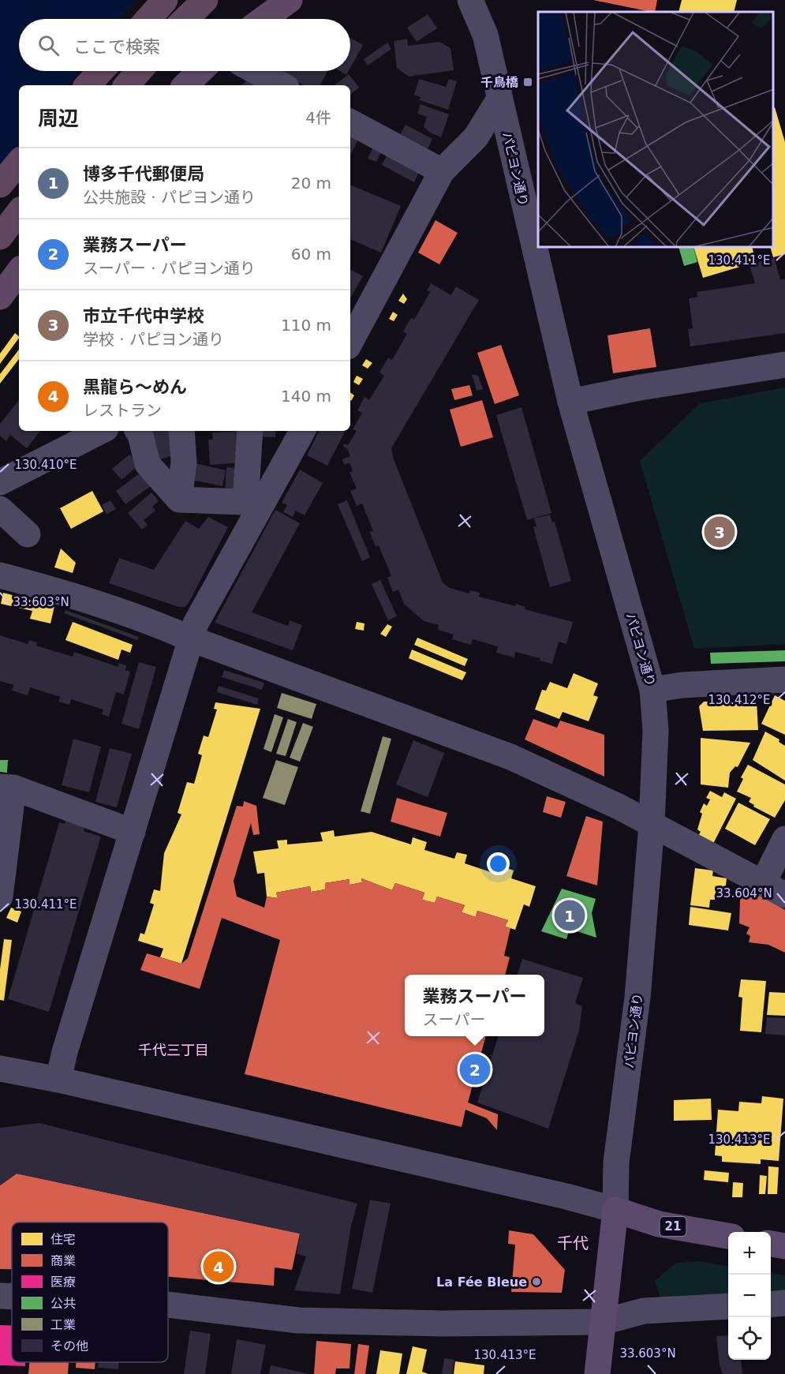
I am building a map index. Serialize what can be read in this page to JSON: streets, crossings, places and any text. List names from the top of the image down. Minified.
{"streets":{"main road":["パピヨン通り","21"]},"crossings":[["パピヨン通り","21"]],"districts":["千代三丁目","千代"],"places":{"transit":["千鳥橋"],"other":["La Fée Bleue"]},"legend":["住宅","商業","医療","公共","工業","その他"],"page":{"search":"ここで検索","heading":["周辺","4件"],"list":[{"mark":"1","name":"博多千代郵便局","note":"公共施設 · パピヨン通り","value":"20 m"},{"mark":"2","name":"業務スーパー","note":"スーパー · パピヨン通り","value":"60 m"},{"mark":"3","name":"市立千代中学校","note":"学校 · パピヨン通り","value":"110 m"},{"mark":"4","name":"黒龍ら〜めん","note":"レストラン","value":"140 m"}],"pins":["3","1","2","4"],"popup":["業務スーパー","スーパー"],"map_buttons":["+","−"]},"coordinates":["130.411°E","130.410°E","33.603°N","130.412°E","33.604°N","130.413°E"]}
